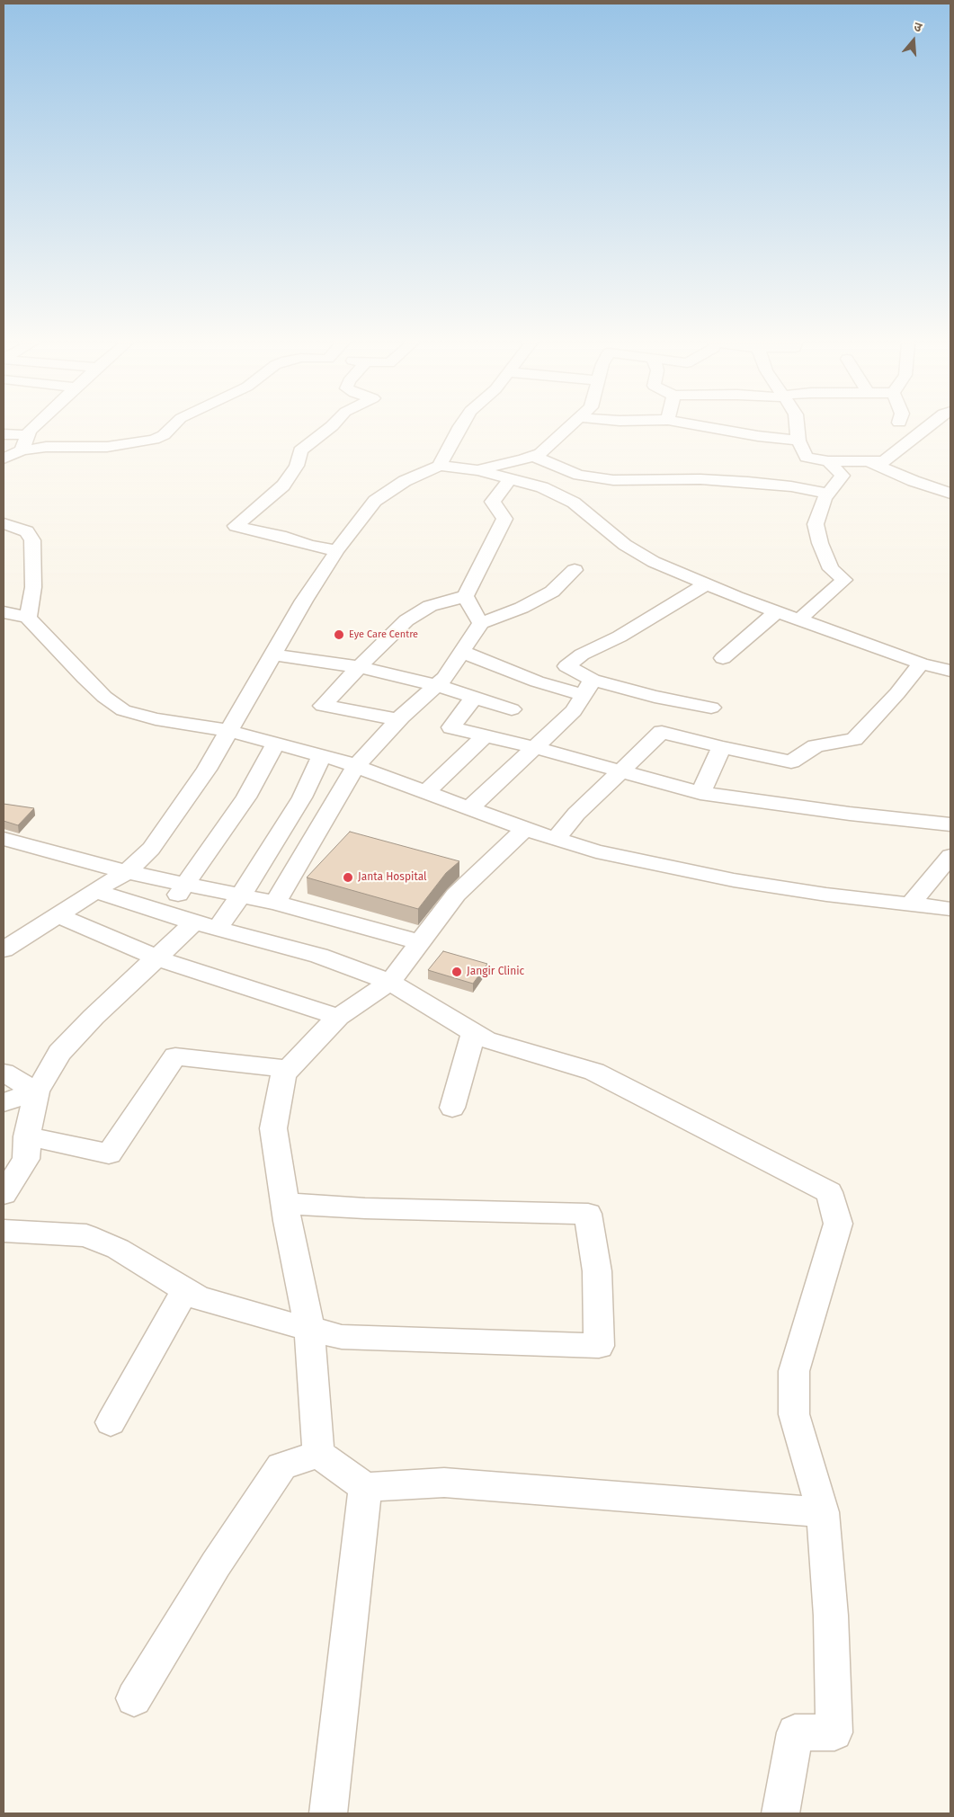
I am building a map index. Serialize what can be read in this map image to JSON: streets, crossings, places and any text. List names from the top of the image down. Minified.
{"places":["Eye Care Centre","Janta Hospital","Jangir Clinic"],"north":"top"}
